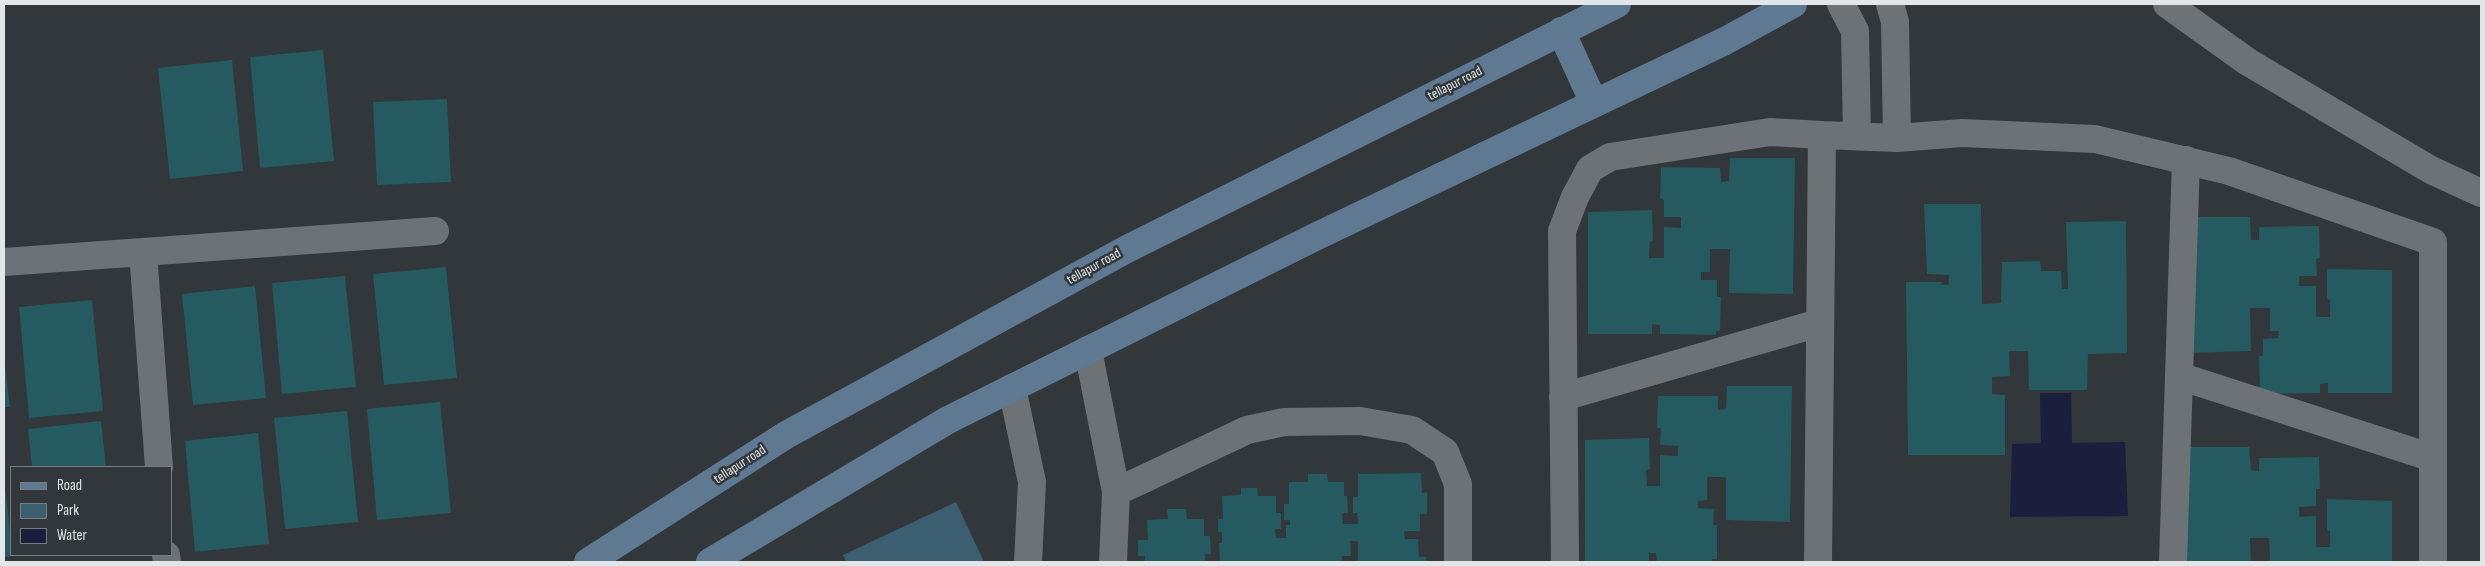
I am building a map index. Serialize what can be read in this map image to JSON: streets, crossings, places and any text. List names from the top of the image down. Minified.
{"streets":{"street":["tellapur road"]},"legend":["Road","Park","Water"]}
